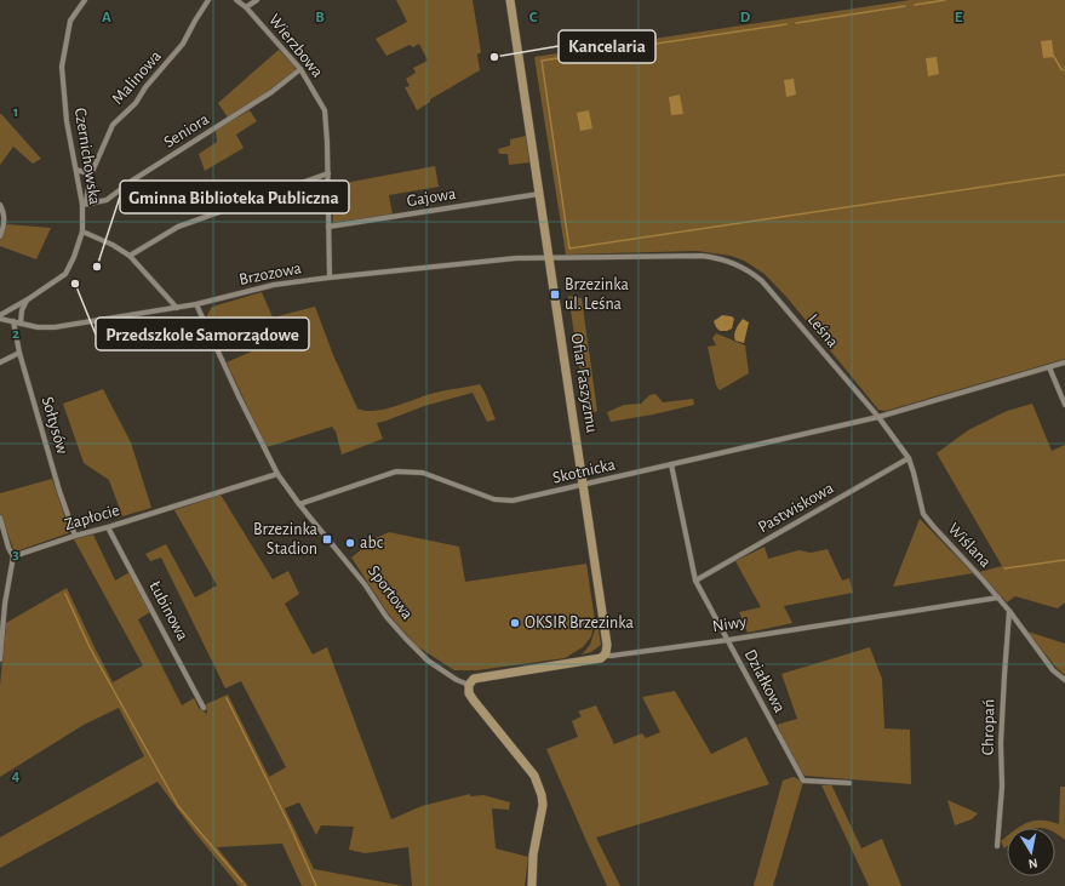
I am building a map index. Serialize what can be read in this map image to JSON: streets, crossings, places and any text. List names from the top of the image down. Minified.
{"streets":{"street":["Wierzbowa","Malinowa","Seniora","Czernichowska","Gajowa","Brzozowa","Leśna","Ofiar Faszyzmu","Sołtysów","Skotnicka","Pastwiskowa","Zapłocie","Wiślana","Sportowa","Łubinowa","Niwy","Działkowa","Chropań"]},"crossings":[["Wierzbowa","Seniora"],["Wierzbowa","Gajowa"],["Wierzbowa","Brzozowa"],["Malinowa","Seniora"],["Malinowa","Czernichowska"],["Seniora","Czernichowska"],["Czernichowska","Brzozowa"],["Gajowa","Ofiar Faszyzmu"],["Brzozowa","Leśna"],["Brzozowa","Ofiar Faszyzmu"],["Brzozowa","Sołtysów"],["Brzozowa","Sportowa"],["Leśna","Ofiar Faszyzmu"],["Leśna","Skotnicka"],["Leśna","Wiślana"],["Ofiar Faszyzmu","Skotnicka"],["Ofiar Faszyzmu","Niwy"],["Sołtysów","Zapłocie"],["Skotnicka","Wiślana"],["Skotnicka","Sportowa"],["Skotnicka","Działkowa"],["Pastwiskowa","Wiślana"],["Pastwiskowa","Działkowa"],["Zapłocie","Sportowa"],["Zapłocie","Łubinowa"],["Wiślana","Niwy"],["Wiślana","Chropań"],["Sportowa","Niwy"],["Niwy","Działkowa"]],"places":{"other":["Kancelaria","Gminna Biblioteka Publiczna","Przedszkole Samorządowe","abc","OKSIR Brzezinka"],"transit":["Brzezinka ul. Leśna","Brzezinka Stadion"]},"north":"bottom","grid":{"columns":["A","B","C","D","E"],"rows":["1","2","3","4"]}}
